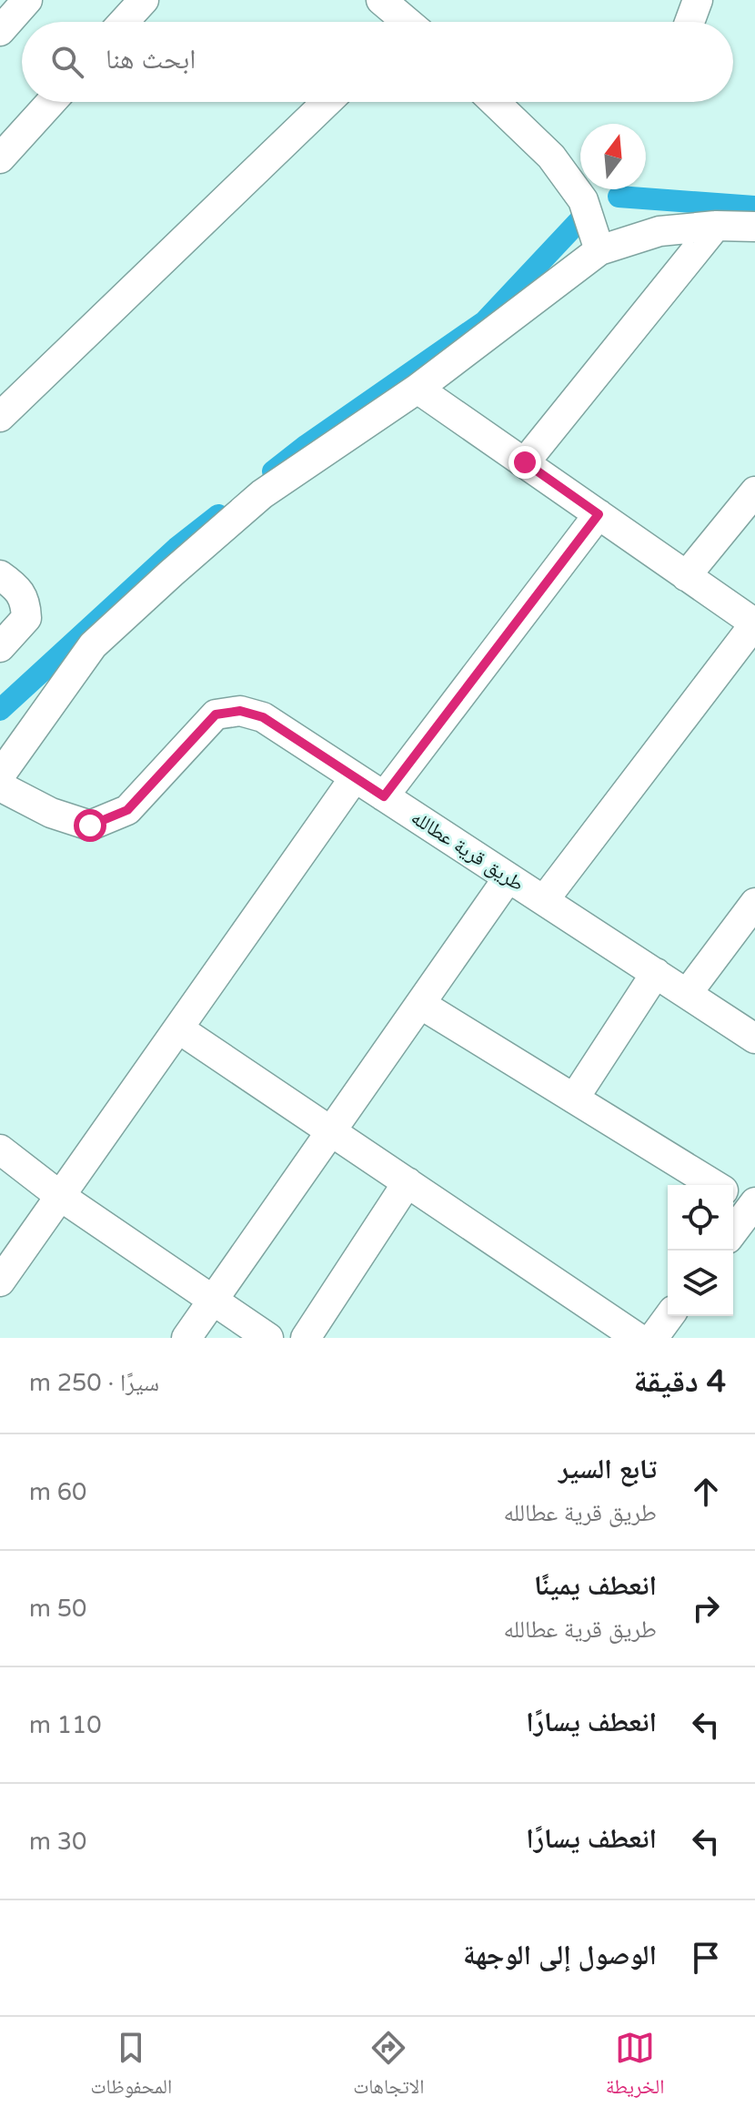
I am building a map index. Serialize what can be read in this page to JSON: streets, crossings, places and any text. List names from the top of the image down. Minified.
{"streets":{"street":["طريق قرية عطالله"]},"north":"top","page":{"search":"ابحث هنا","heading":["4 دقيقة","سيرًا · 250 m"],"list":[["تابع السير","طريق قرية عطالله","60 m"],["انعطف يمينًا","طريق قرية عطالله","50 m"],["انعطف يسارًا","110 m"],["انعطف يسارًا","30 m"],"الوصول إلى الوجهة"],"nav":["الخريطة","الاتجاهات","المحفوظات"]}}
